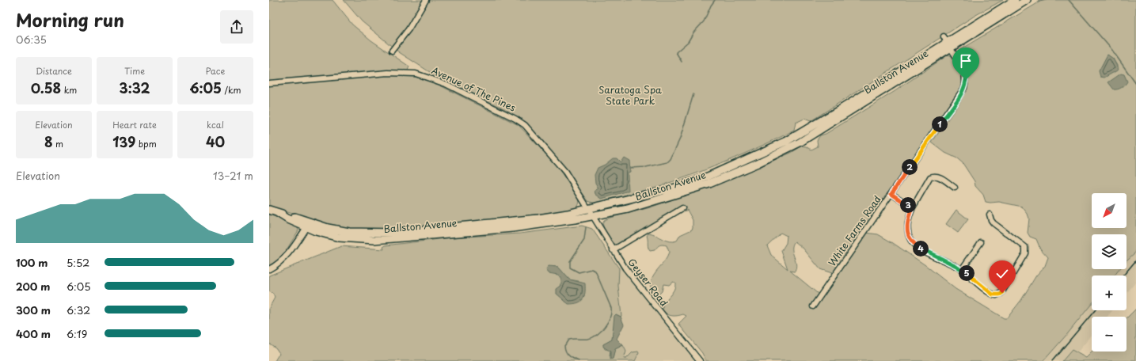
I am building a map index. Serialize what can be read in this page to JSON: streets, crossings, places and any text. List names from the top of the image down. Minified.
{"streets":{"highway":["Ballston Avenue"],"street":["Avenue of The Pines","White Farms Road","Geyser Road"]},"crossings":[["Ballston Avenue","Avenue of The Pines"],["Ballston Avenue","White Farms Road"],["Ballston Avenue","Geyser Road"],["Avenue of The Pines","Geyser Road"]],"parks":["Saratoga Spa State Park"],"north":"bottom left","page":{"heading":["Morning run","06:35"],"stats":[["Distance","0.58 km"],["Time","3:32"],["Pace","6:05 /km"],["Elevation","8 m"],["Heart rate","139 bpm"],["kcal","40"]],"pins":["1","2","3","4","5"],"chart":["Elevation","13–21 m"],"map_buttons":["+","−"],"list":[{"name":"100 m","note":"5:52"},{"name":"200 m","note":"6:05"},{"name":"300 m","note":"6:32"},{"name":"400 m","note":"6:19"}]}}
